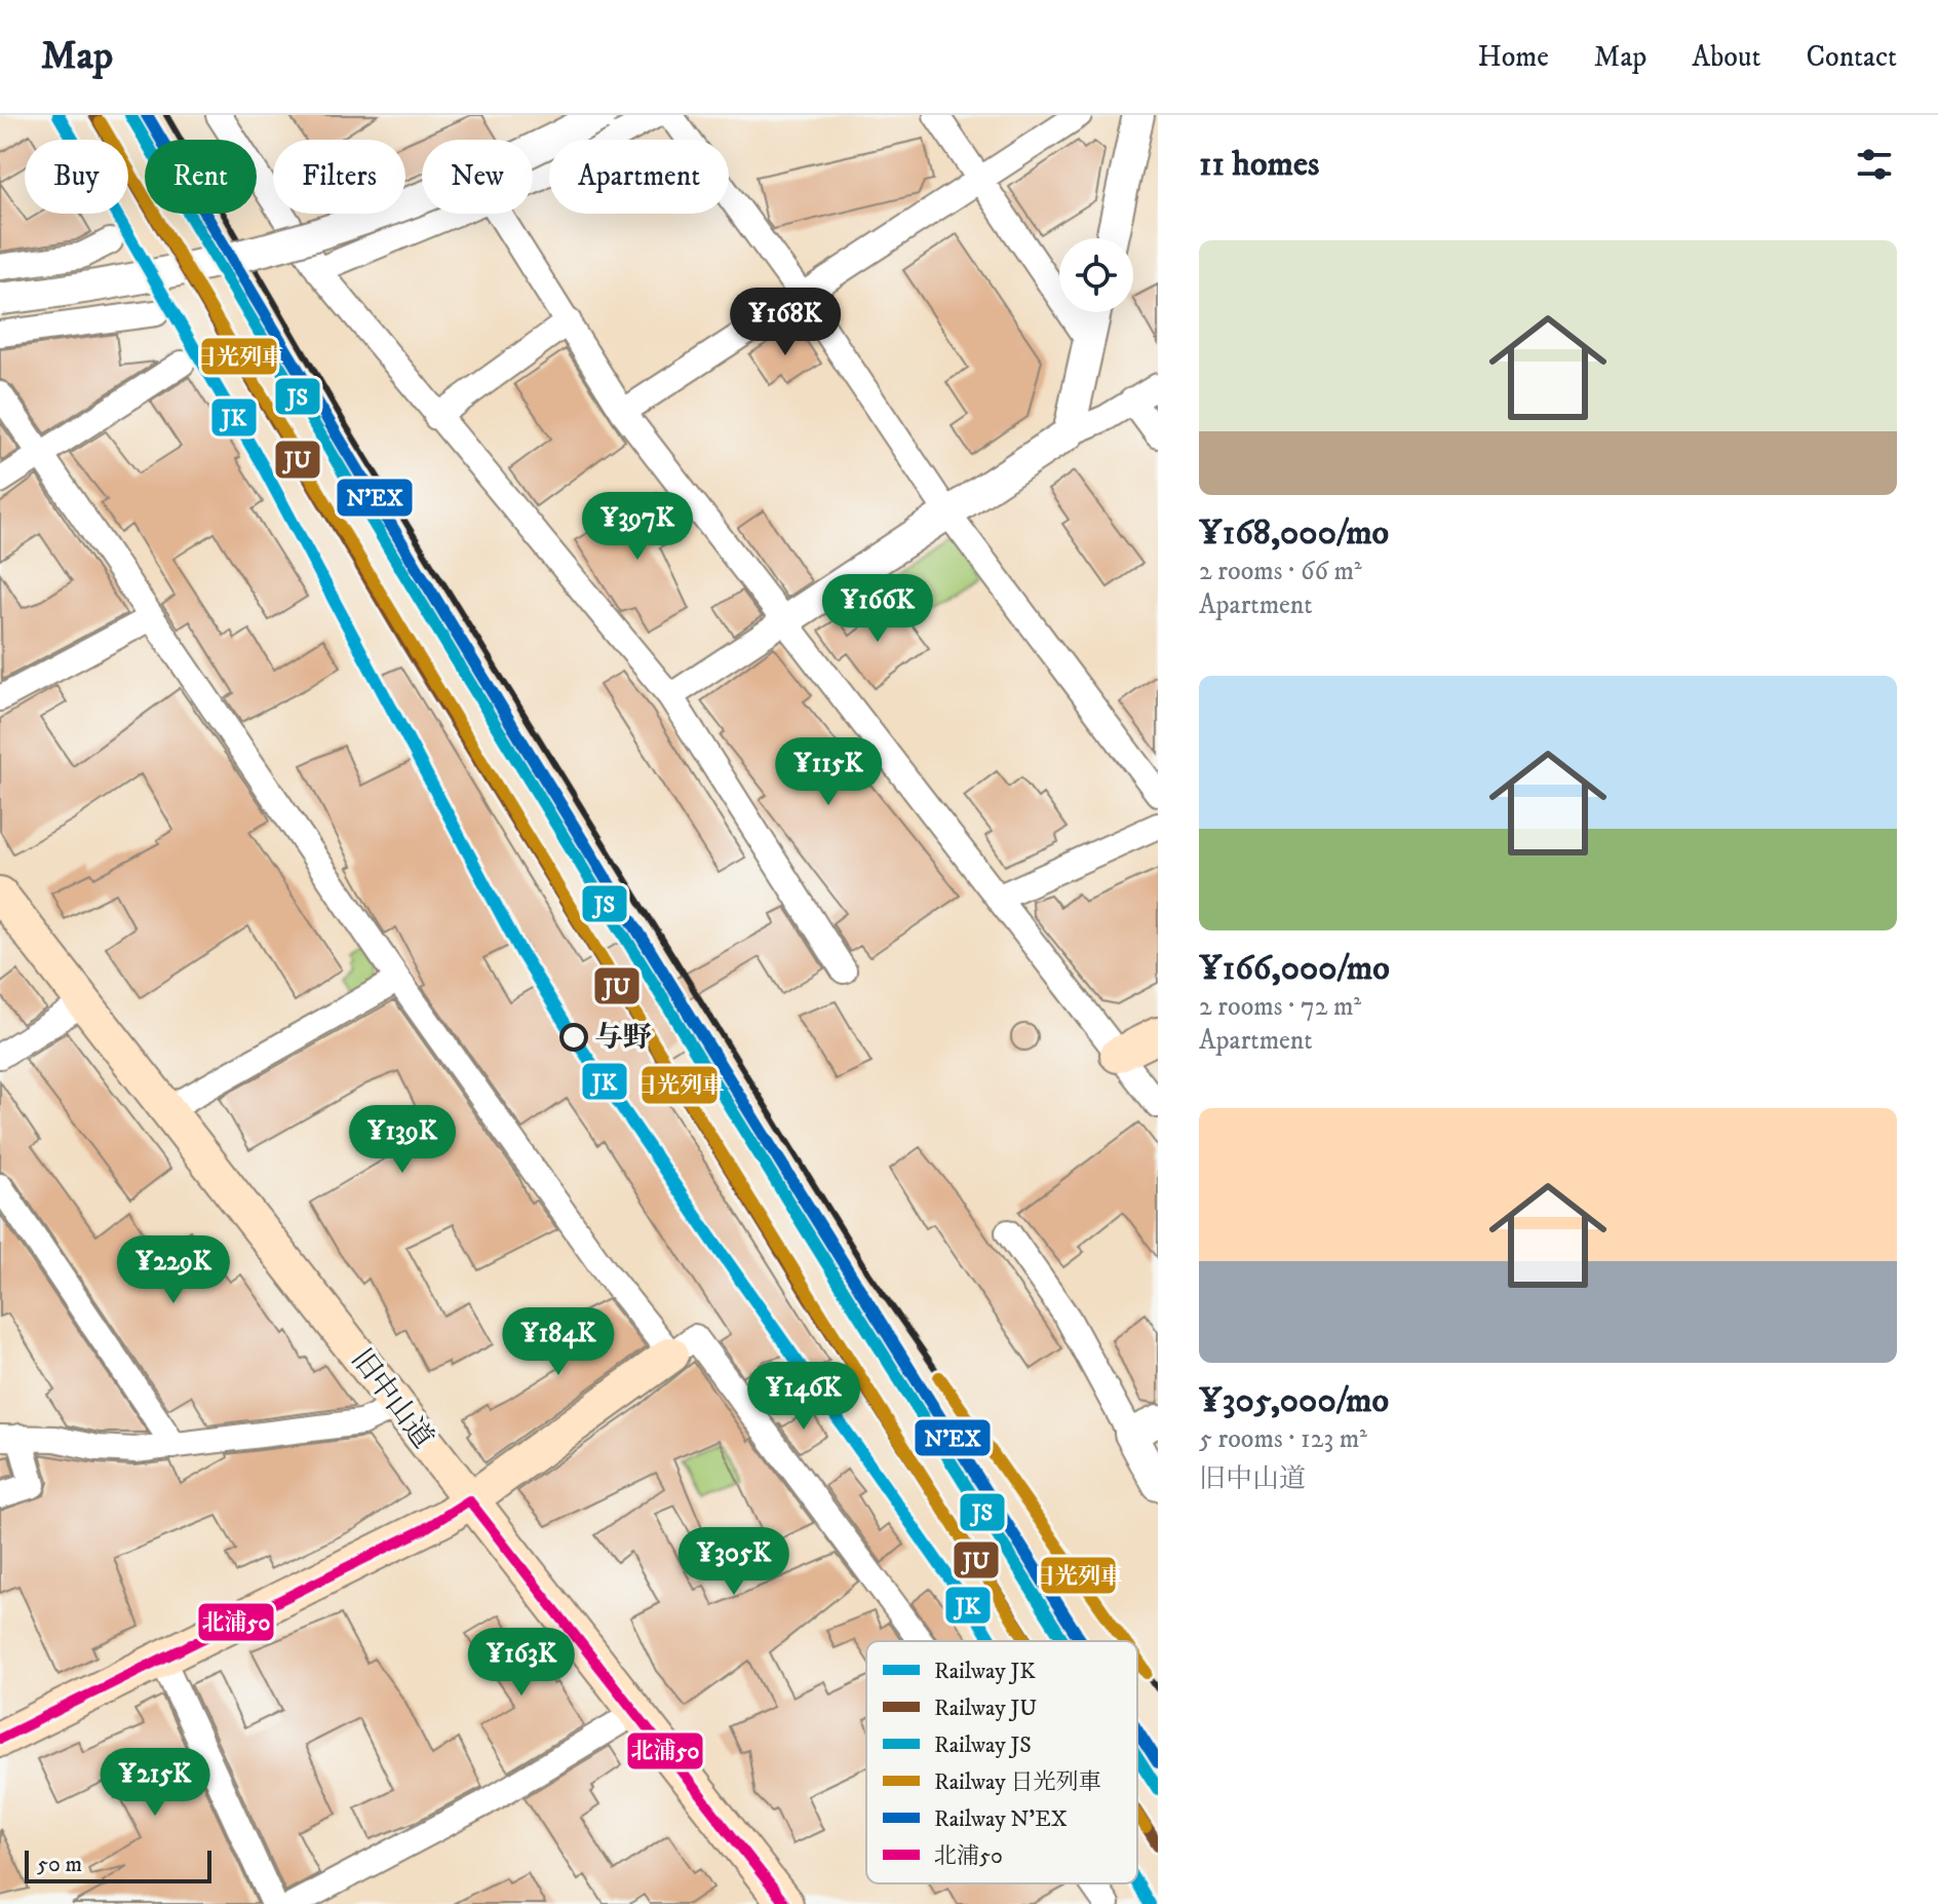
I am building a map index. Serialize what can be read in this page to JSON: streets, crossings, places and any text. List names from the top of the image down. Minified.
{"streets":{"main road":["旧中山道"]},"places":["与野"],"lines":["rail line JK","rail line JU","rail line JS","rail line N'EX","rail line 日光列車","transit line 北浦50"],"legend":["Railway JK","Railway JU","Railway JS","Railway 日光列車","Railway N'EX","北浦50"],"scale_bar":"50 m","page":{"header":"Map","nav":["Home","Map","About","Contact"],"heading":"11 homes","chip":["Buy","Rent","Filters","New","Apartment"],"list":[{"name":"¥168,000/mo","note":"2 rooms · 66 m² · Apartment"},{"name":"¥166,000/mo","note":"2 rooms · 72 m² · Apartment"},{"name":"¥305,000/mo","note":"5 rooms · 123 m² · 旧中山道"}],"price":["¥168K","¥397K","¥166K","¥115K","¥139K","¥229K","¥184K","¥146K","¥305K","¥163K","¥215K"],"scale":"50 m"}}
